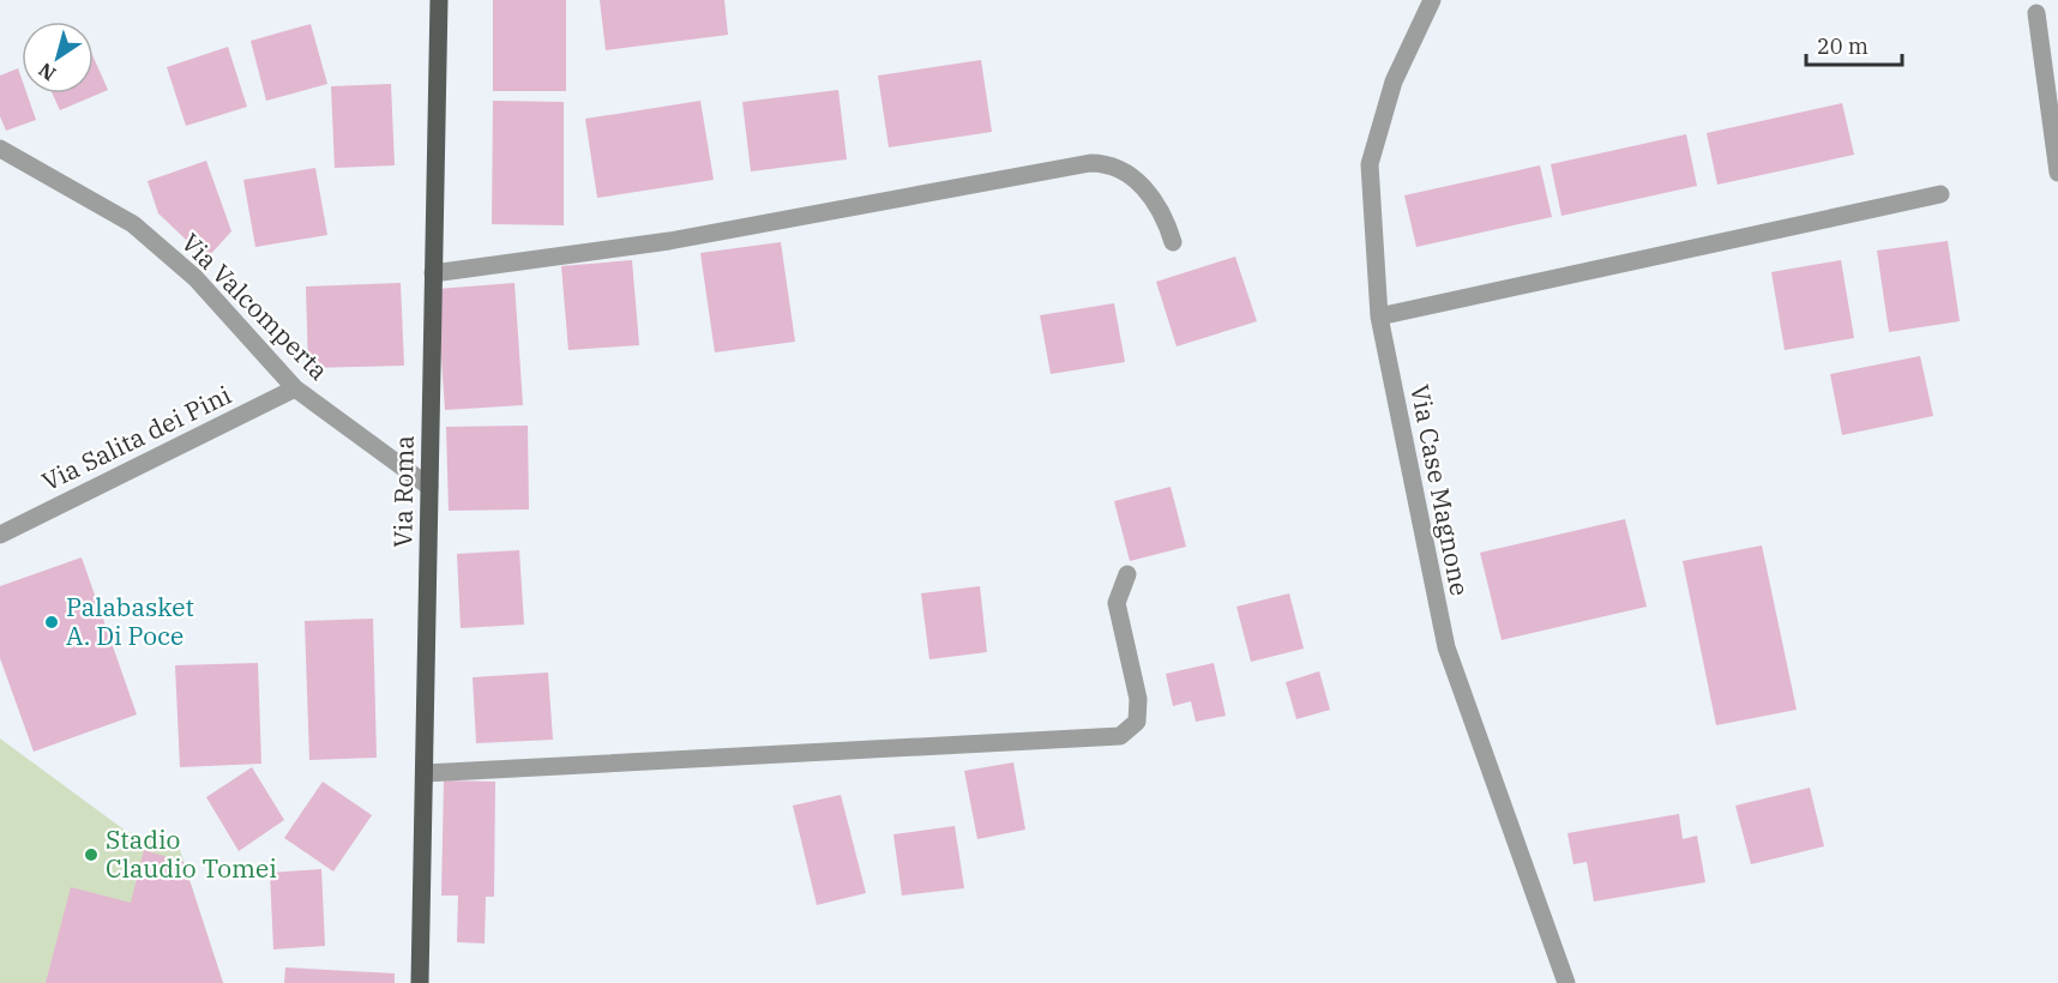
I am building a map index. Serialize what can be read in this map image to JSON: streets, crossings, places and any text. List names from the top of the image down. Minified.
{"streets":{"main road":["Via Roma"],"street":["Via Valcomperta","Via Salita dei Pini","Via Case Magnone"]},"crossings":[["Via Valcomperta","Via Salita dei Pini"],["Via Valcomperta","Via Roma"]],"places":["Palabasket A. Di Poce","Stadio Claudio Tomei"],"scale_bar":"20 m","north":"bottom left"}
